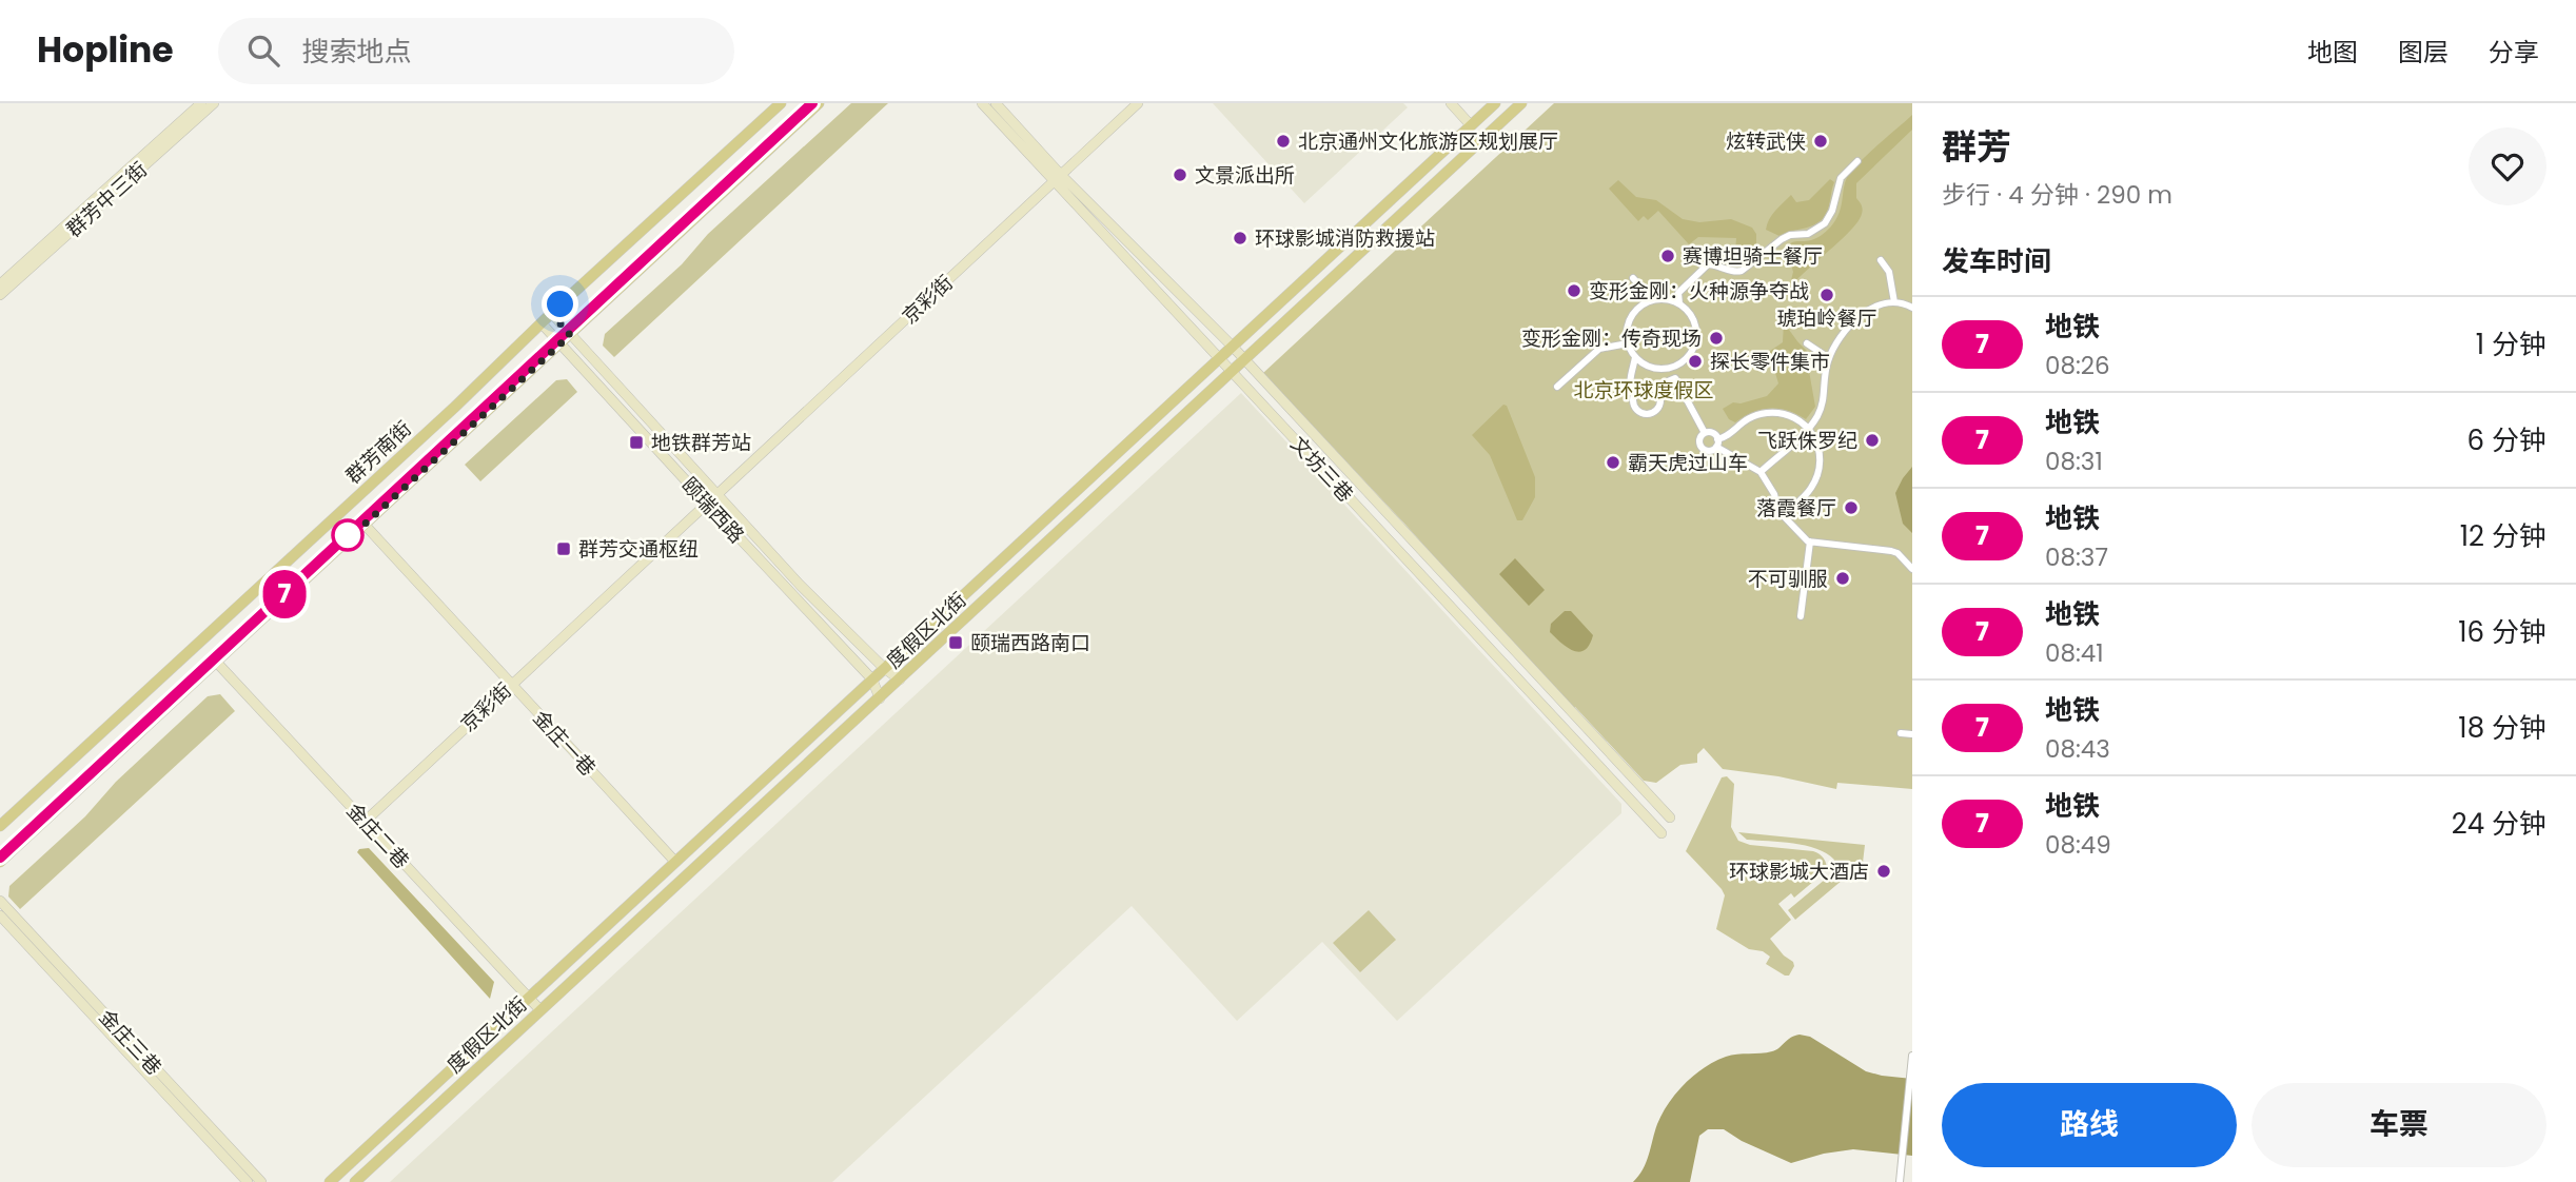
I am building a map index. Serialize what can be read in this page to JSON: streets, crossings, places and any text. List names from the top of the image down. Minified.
{"streets":{"main road":["群芳中三街","京彩街","群芳南街","文坊三巷","颐瑞西路","度假区北街","金庄一巷","金庄二巷","金庄三巷"]},"crossings":[["京彩街","文坊三巷"],["京彩街","颐瑞西路"],["京彩街","金庄一巷"],["京彩街","金庄二巷"],["群芳南街","颐瑞西路"],["文坊三巷","度假区北街"],["颐瑞西路","度假区北街"],["度假区北街","金庄一巷"],["度假区北街","金庄二巷"]],"parks":["北京环球度假区"],"places":{"other":["北京通州文化旅游区规划展厅","炫转武侠","文景派出所","环球影城消防救援站","赛博坦骑士餐厅","变形金刚：火种源争夺战","琥珀岭餐厅","变形金刚：传奇现场","探长零件集市","飞跃侏罗纪","霸天虎过山车","落霞餐厅","不可驯服","环球影城大酒店"],"transit":["地铁群芳站","群芳交通枢纽","颐瑞西路南口"]},"lines":["metro line 7"],"page":{"header":"Hopline","search":"搜索地点","nav":["地图","图层","分享"],"on_map":"7","heading":[["群芳","步行 · 4 分钟 · 290 m"],"发车时间"],"list":[{"mark":"7","name":"地铁","note":"08:26","value":"1 分钟"},{"mark":"7","name":"地铁","note":"08:31","value":"6 分钟"},{"mark":"7","name":"地铁","note":"08:37","value":"12 分钟"},{"mark":"7","name":"地铁","note":"08:41","value":"16 分钟"},{"mark":"7","name":"地铁","note":"08:43","value":"18 分钟"},{"mark":"7","name":"地铁","note":"08:49","value":"24 分钟"}],"buttons":["路线","车票"]}}
